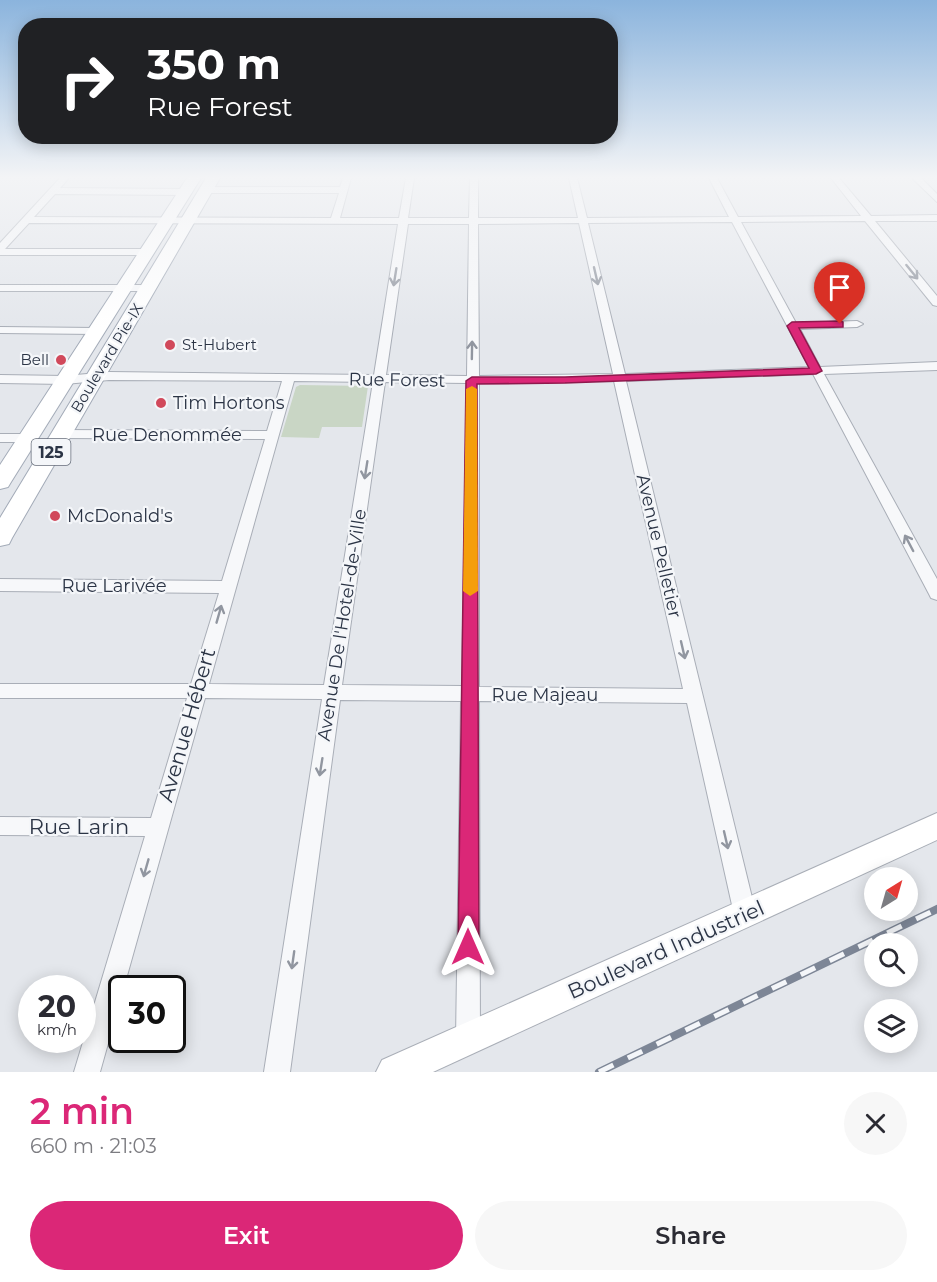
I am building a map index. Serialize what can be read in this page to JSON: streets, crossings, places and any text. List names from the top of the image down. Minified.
{"streets":{"main road":["Boulevard Pie-IX","125"],"street":["Rue Forest","Rue Denommée","Avenue Pelletier","Rue Larivée","Avenue De l'Hotel-de-Ville","Rue Majeau","Avenue Hébert","Rue Larin","Boulevard Industriel"]},"crossings":[["Boulevard Pie-IX","Rue Forest"],["Boulevard Pie-IX","Rue Denommée"],["Rue Forest","Avenue Pelletier"],["Rue Forest","Avenue De l'Hotel-de-Ville"],["Rue Forest","Avenue Hébert"],["Rue Denommée","Avenue Hébert"],["Avenue Pelletier","Rue Majeau"],["Avenue Pelletier","Boulevard Industriel"],["Rue Larivée","Avenue Hébert"],["Avenue De l'Hotel-de-Ville","Rue Majeau"],["Rue Majeau","Avenue Hébert"],["Avenue Hébert","Rue Larin"]],"one_way":["Avenue Pelletier"],"places":["St-Hubert","Bell","Tim Hortons","McDonald's"],"north":"top right","page":{"turn":["350 m","Rue Forest"],"speed":"20 km/h","limit":"30","heading":["2 min","660 m · 21:03"],"buttons":["Exit","Share"]}}
